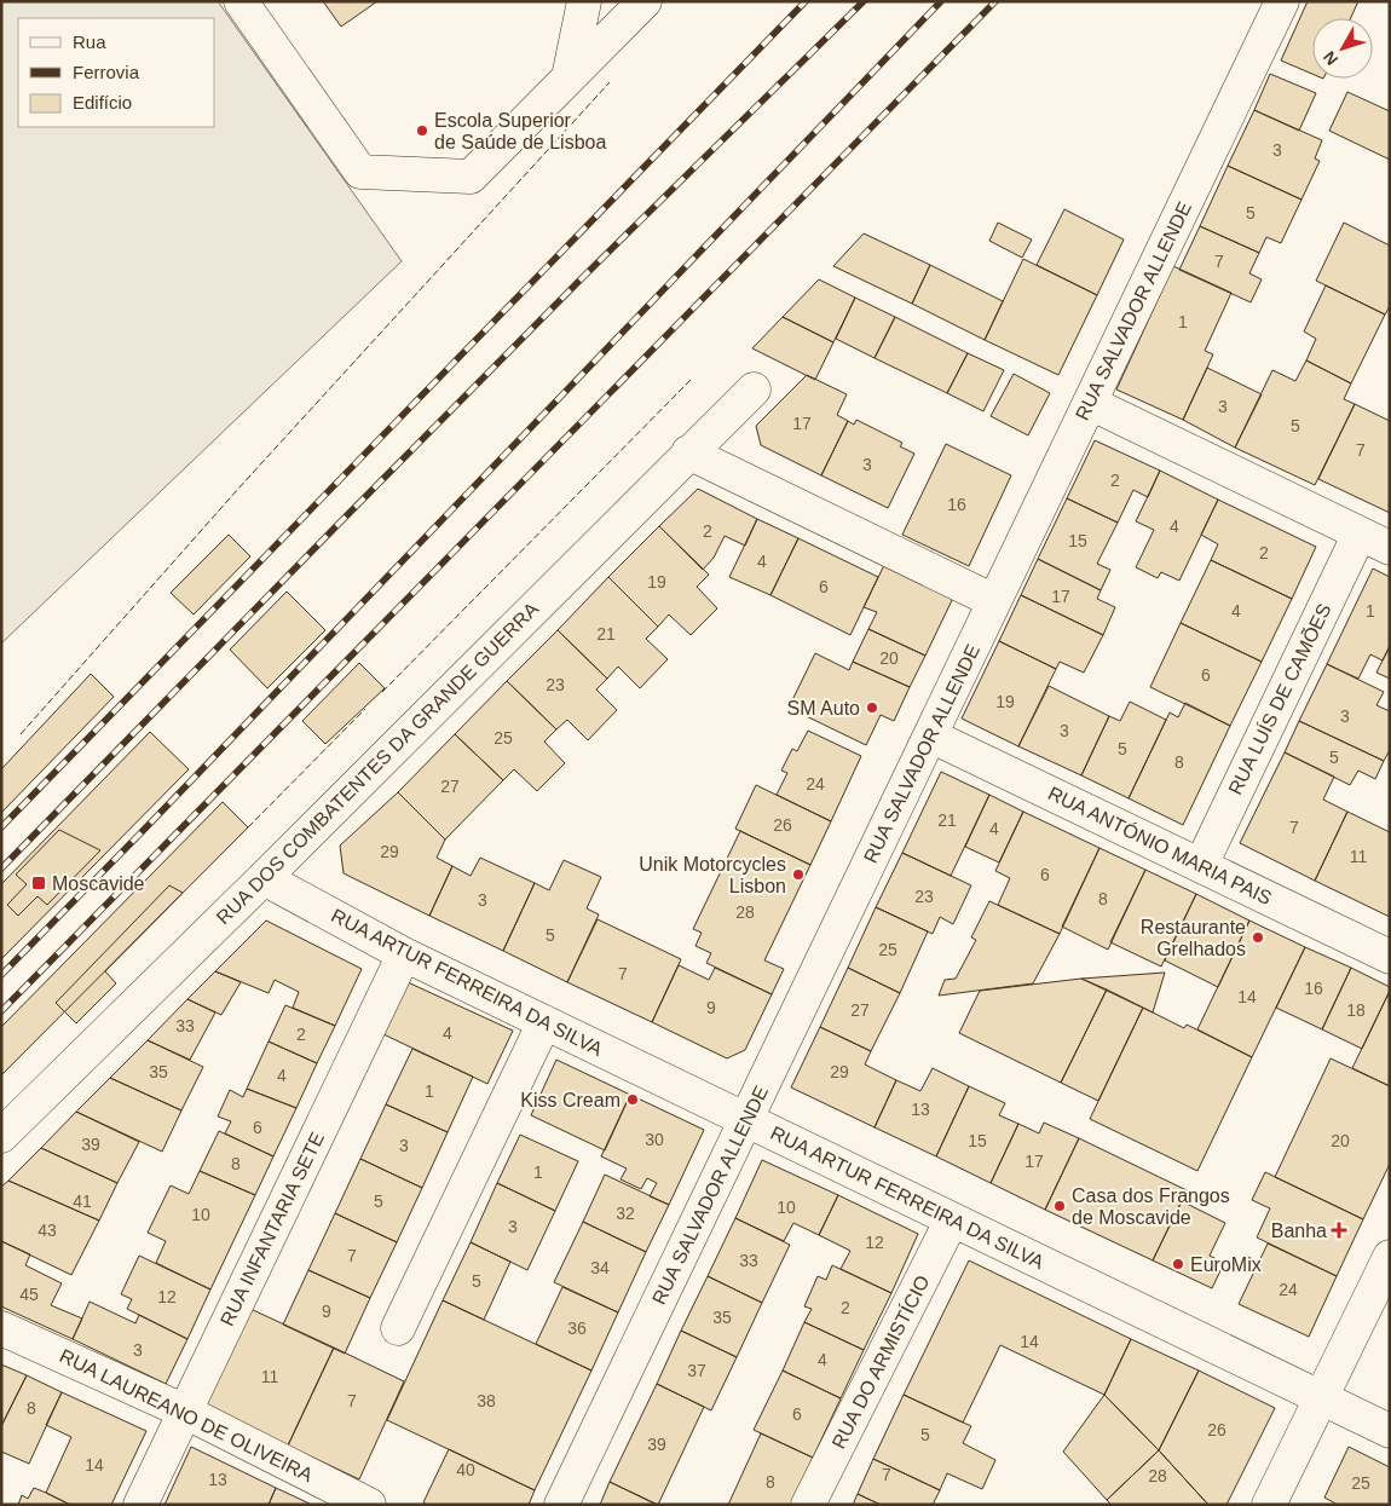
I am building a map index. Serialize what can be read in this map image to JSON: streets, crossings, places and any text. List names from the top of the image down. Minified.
{"streets":{"street":["RUA SALVADOR ALLENDE","RUA LUÍS DE CAMÕES","RUA DOS COMBATENTES DA GRANDE GUERRA","RUA ANTÓNIO MARIA PAIS","RUA ARTUR FERREIRA DA SILVA","RUA INFANTARIA SETE","RUA DO ARMISTÍCIO","RUA LAUREANO DE OLIVEIRA"]},"crossings":[["RUA SALVADOR ALLENDE","RUA ANTÓNIO MARIA PAIS"],["RUA SALVADOR ALLENDE","RUA ARTUR FERREIRA DA SILVA"],["RUA LUÍS DE CAMÕES","RUA ANTÓNIO MARIA PAIS"],["RUA DOS COMBATENTES DA GRANDE GUERRA","RUA ARTUR FERREIRA DA SILVA"],["RUA ARTUR FERREIRA DA SILVA","RUA INFANTARIA SETE"],["RUA ARTUR FERREIRA DA SILVA","RUA DO ARMISTÍCIO"],["RUA INFANTARIA SETE","RUA LAUREANO DE OLIVEIRA"]],"places":{"other":["Escola Superior de Saúde de Lisboa","SM Auto","Unik Motorcycles Lisbon","Restaurante Grelhados","Kiss Cream","Casa dos Frangos de Moscavide","EuroMix"],"transit":["Moscavide"],"health":["Banha"]},"house_numbers":["3","5","7","1","3","17","5","7","3","2","16","4","2","15","2","4","19","6","17","4","1","21","20","6","23","19","3","3","25","5","5","8","24","27","21","26","7","4","29","11","6","23","8","3","28","5","25","7","16","14","9","27","18","33","4","2","35","29","4","1","13","6","30","15","20","39","3","17","8","1","41","5","10","32","10","3","43","12","7","33","34","5","24","45","12","2","9","35","36","14","3","4","37","11","7","38","8","6","26","5","39","14","40","7","28","13","8","25"],"legend":["Rua","Ferrovia","Edifício"],"north":"bottom left"}
